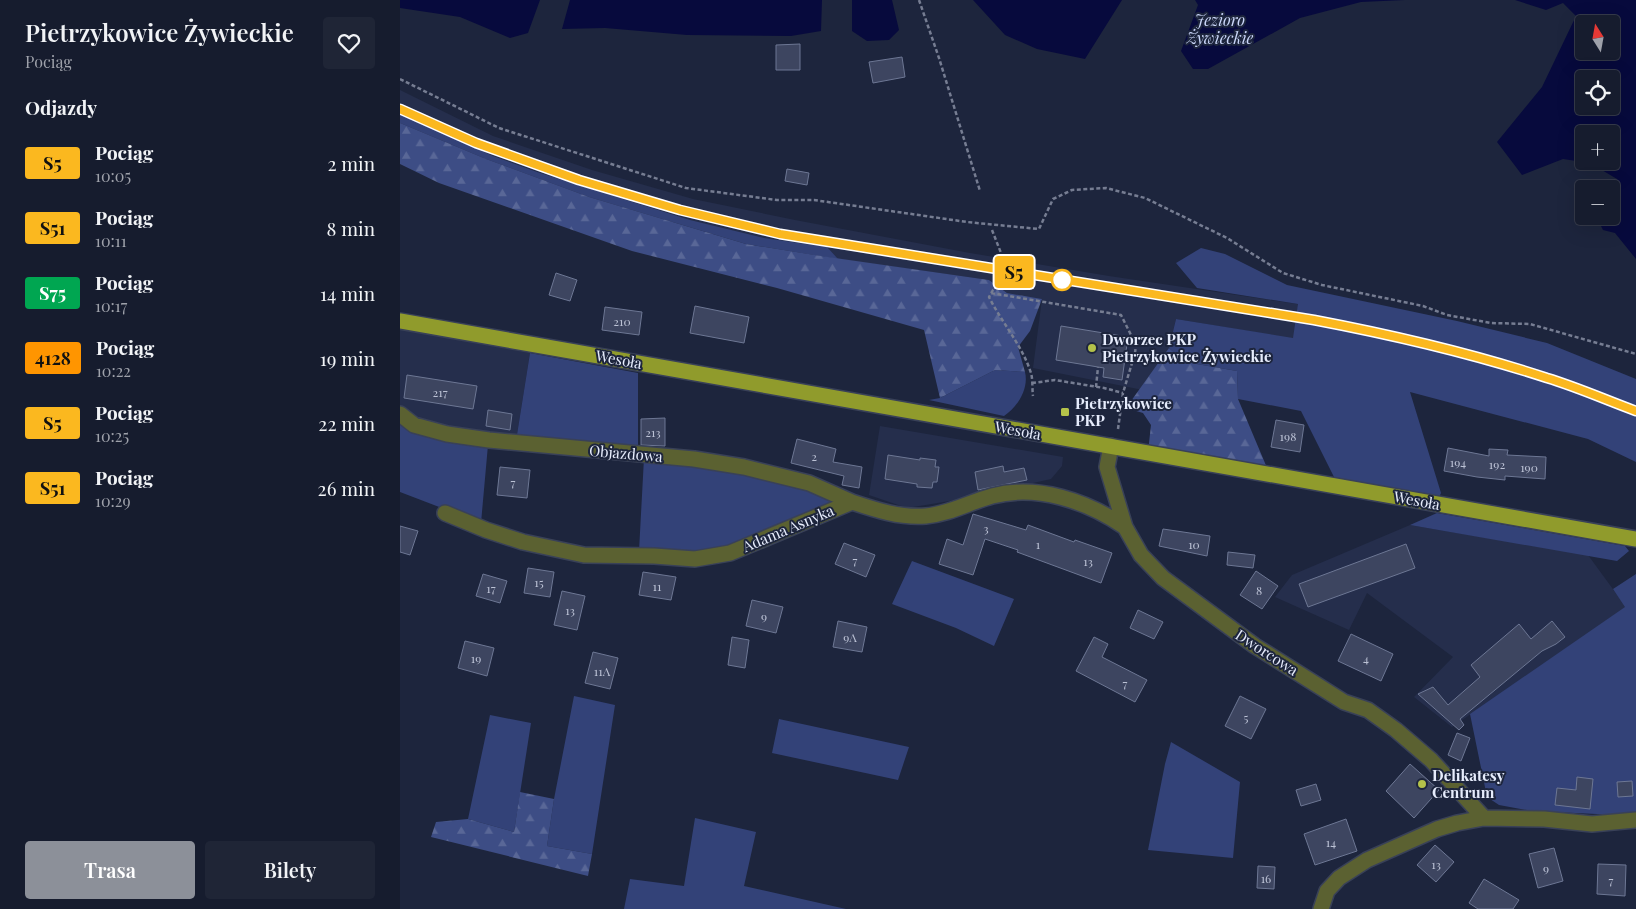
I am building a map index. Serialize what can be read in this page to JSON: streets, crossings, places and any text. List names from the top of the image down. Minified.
{"streets":{"main road":["Wesoła"],"street":["Objazdowa","Adama Asnyka","Dworcowa"]},"crossings":[["Wesoła","Dworcowa"],["Objazdowa","Adama Asnyka"],["Adama Asnyka","Dworcowa"]],"water":["Jezioro Żywieckie"],"places":{"other":["Dworzec PKP Pietrzykowice Żywieckie","Delikatesy Centrum"],"transit":["Pietrzykowice PKP"]},"house_numbers":["210","217","213","198","2","194","192","190","7","3","1","10","7","13","15","11","17","8","13","9","9A","19","4","11A","7","5","14","13","9","16","7"],"north":"top","page":{"heading":[["Pietrzykowice Żywieckie","Pociąg"],"Odjazdy"],"on_map":"S5","map_buttons":["+","−"],"list":[{"mark":"S5","name":"Pociąg","note":"10:05","value":"2 min"},{"mark":"S51","name":"Pociąg","note":"10:11","value":"8 min"},{"mark":"S75","name":"Pociąg","note":"10:17","value":"14 min"},{"mark":"4128","name":"Pociąg","note":"10:22","value":"19 min"},{"mark":"S5","name":"Pociąg","note":"10:25","value":"22 min"},{"mark":"S51","name":"Pociąg","note":"10:29","value":"26 min"}],"buttons":["Trasa","Bilety"]}}
